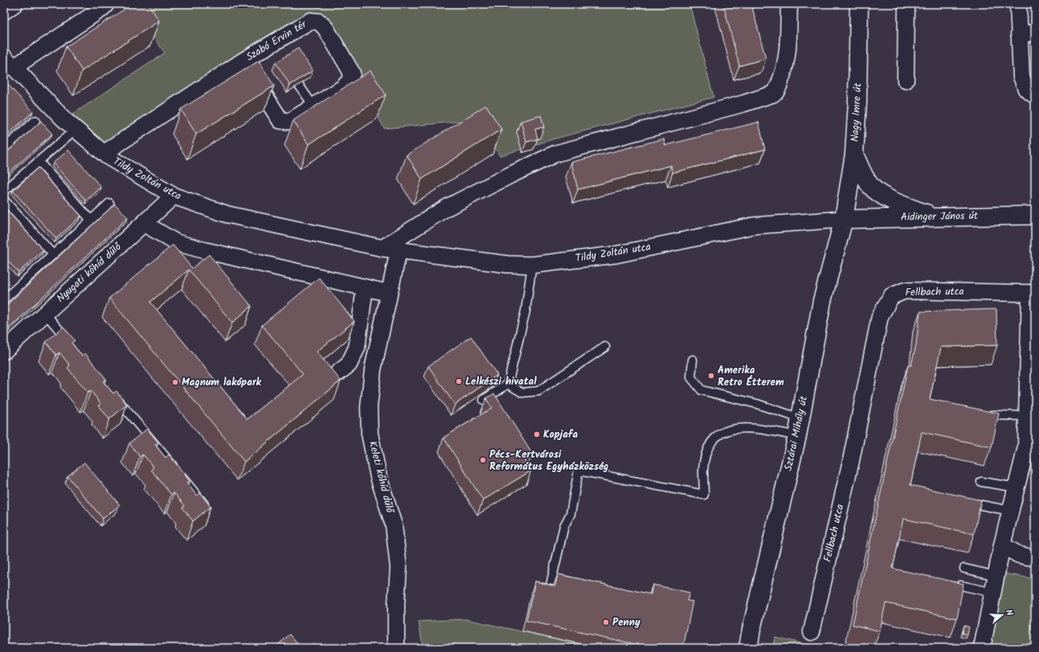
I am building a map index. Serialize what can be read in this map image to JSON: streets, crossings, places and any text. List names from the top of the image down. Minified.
{"streets":{"street":["Szabó Ervin tér","Nagy Imre út","Tildy Zoltán utca","Aidinger János út","Nyugati kőhíd dűlő","Fellbach utca","Sztárai Mihály út","Keleti kőhíd dűlő"]},"crossings":[["Szabó Ervin tér","Tildy Zoltán utca"],["Nagy Imre út","Tildy Zoltán utca"],["Nagy Imre út","Aidinger János út"],["Nagy Imre út","Sztárai Mihály út"],["Tildy Zoltán utca","Aidinger János út"],["Tildy Zoltán utca","Nyugati kőhíd dűlő"],["Tildy Zoltán utca","Sztárai Mihály út"],["Tildy Zoltán utca","Keleti kőhíd dűlő"],["Aidinger János út","Sztárai Mihály út"]],"places":["Amerika Retro Étterem","Lelkészi hivatal","Magnum lakópark","Kopjafa","Pécs-Kertvárosi Református Egyházközség","Penny"],"north":"right"}
